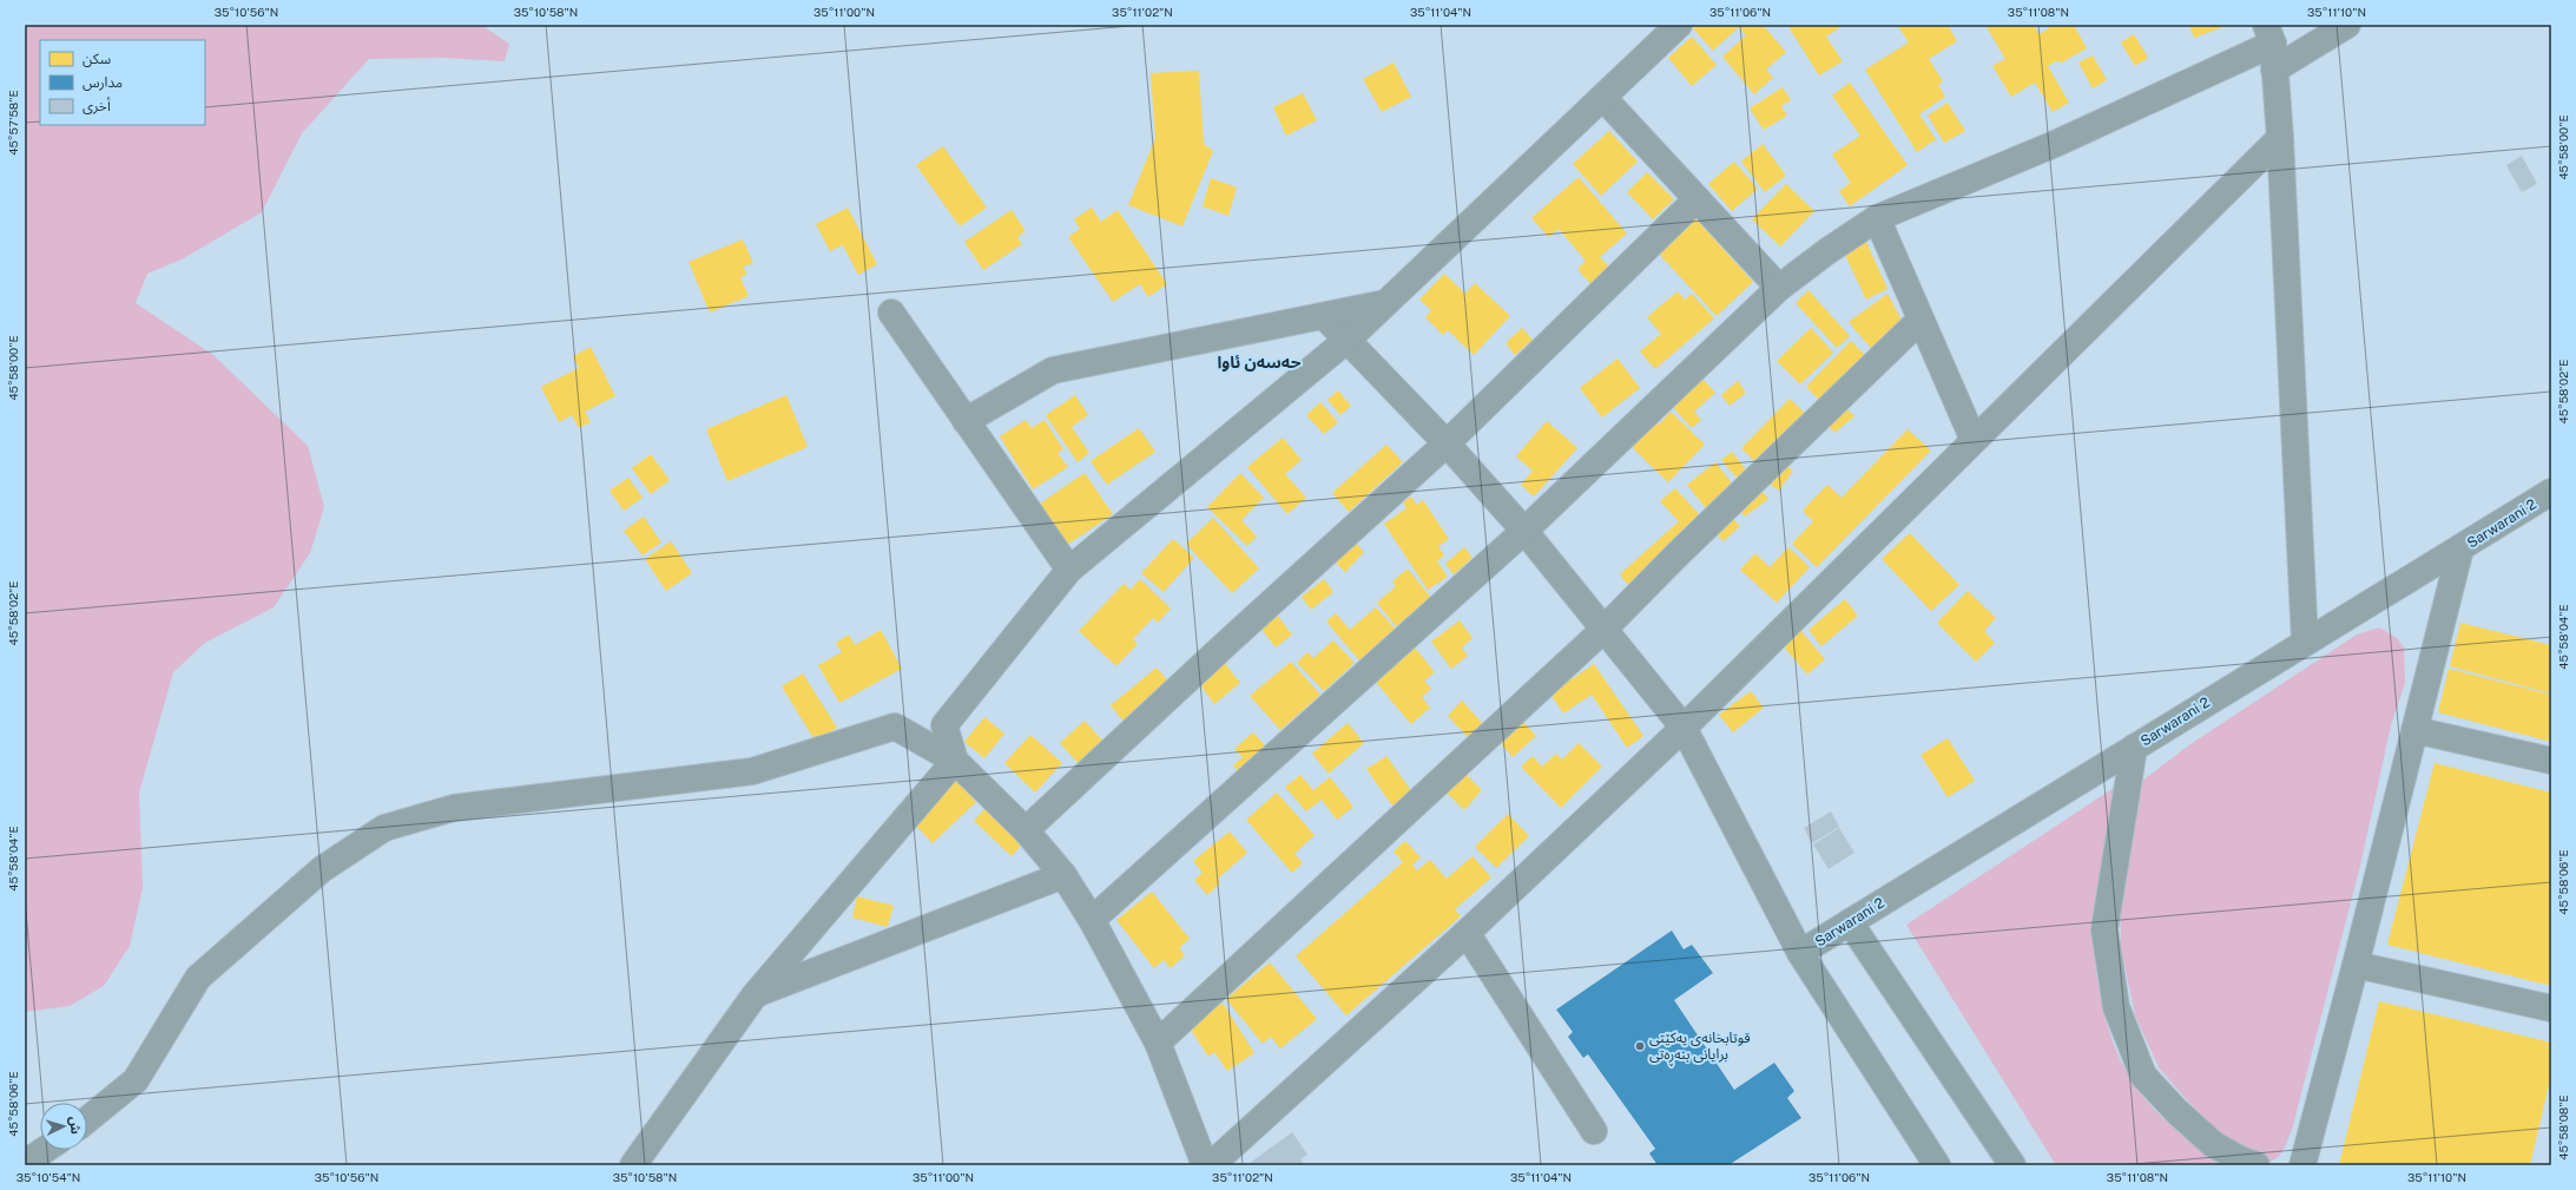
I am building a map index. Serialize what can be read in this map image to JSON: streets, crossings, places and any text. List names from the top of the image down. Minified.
{"streets":{"main road":["Sarwarani 2"]},"districts":["حەسەن ئاوا"],"places":["قوتابخانەی یەکێتی برایانی بنەڕەتی"],"legend":["سكن","مدارس","أخرى"],"north":"right","coordinates":["35°10'56\"N","35°10'58\"N","35°11'00\"N","35°11'02\"N","35°11'04\"N","35°11'06\"N","35°11'08\"N","35°11'10\"N","45°57'58\"E","45°58'00\"E","45°58'02\"E","45°58'04\"E","45°58'06\"E","45°58'08\"E","35°10'54\"N"]}
